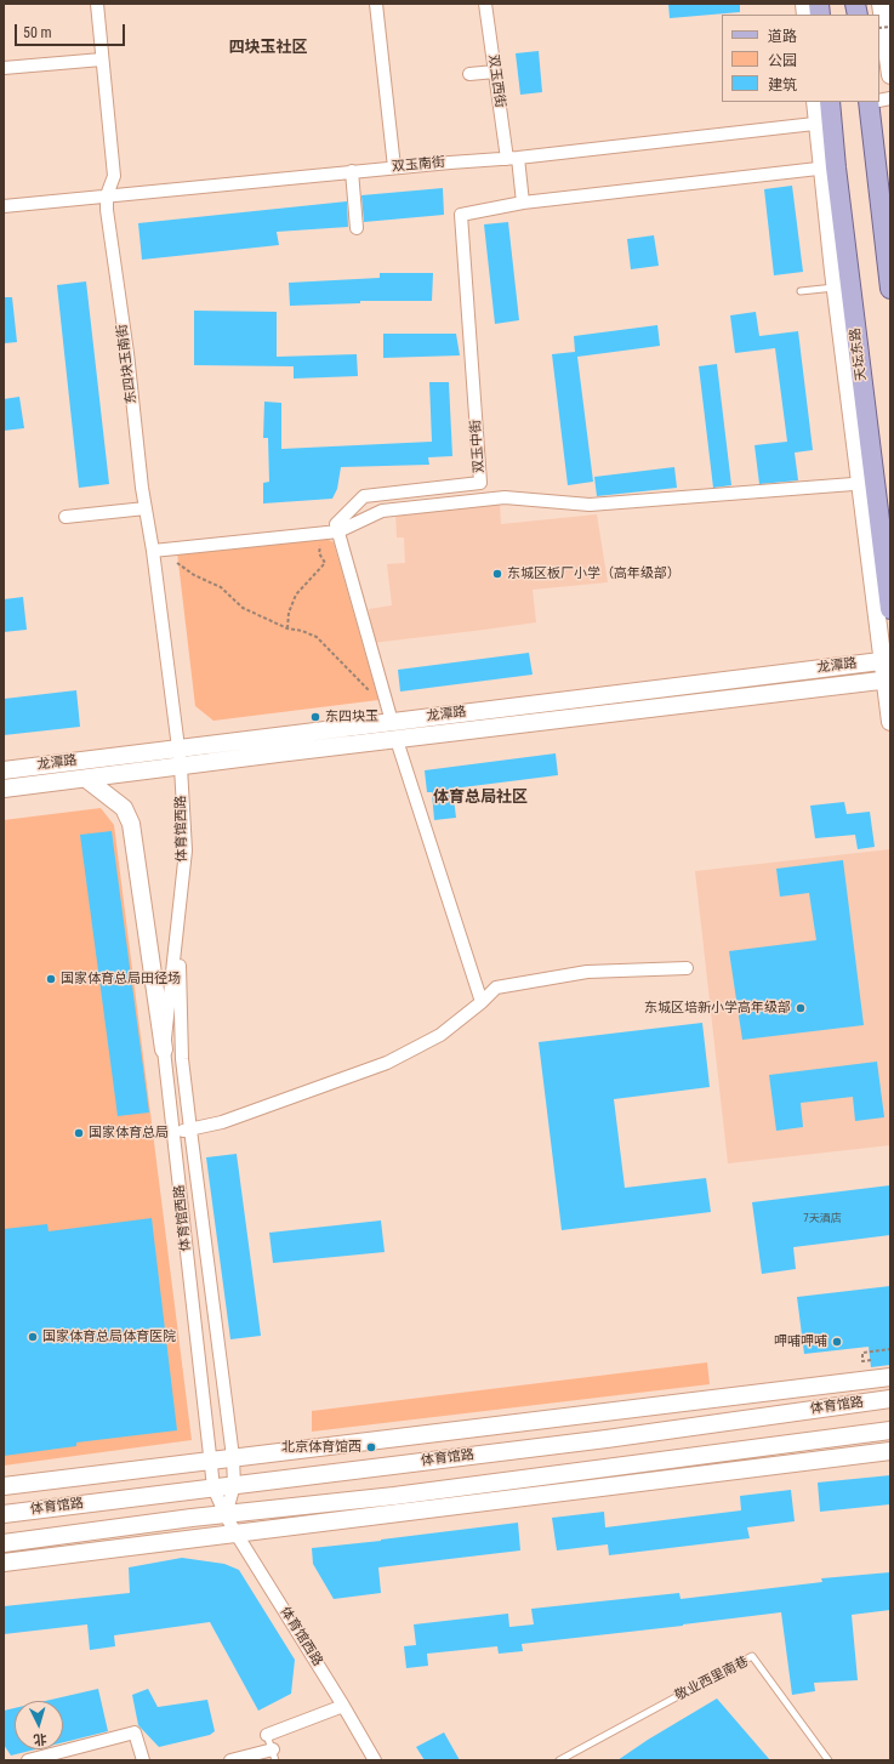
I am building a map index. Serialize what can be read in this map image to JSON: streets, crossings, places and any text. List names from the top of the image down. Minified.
{"streets":{"main road":["天坛东路"],"street":["双玉西街","双玉南街","东四块玉南街","双玉中街","龙潭路","体育馆西路","体育馆路"],"lane":["敬业西里南巷"]},"crossings":[["双玉西街","双玉南街"],["双玉南街","天坛东路"],["双玉南街","东四块玉南街"],["东四块玉南街","龙潭路"],["东四块玉南街","体育馆西路"],["龙潭路","体育馆西路"],["体育馆西路","体育馆路"]],"districts":["四块玉社区","体育总局社区"],"places":["东城区板厂小学（高年级部）","东四块玉","国家体育总局田径场","东城区培新小学高年级部","国家体育总局","国家体育总局体育医院","呷哺呷哺","北京体育馆西"],"house_numbers":["7天酒店"],"legend":["道路","公园","建筑"],"scale_bar":"50 m","north":"bottom"}
